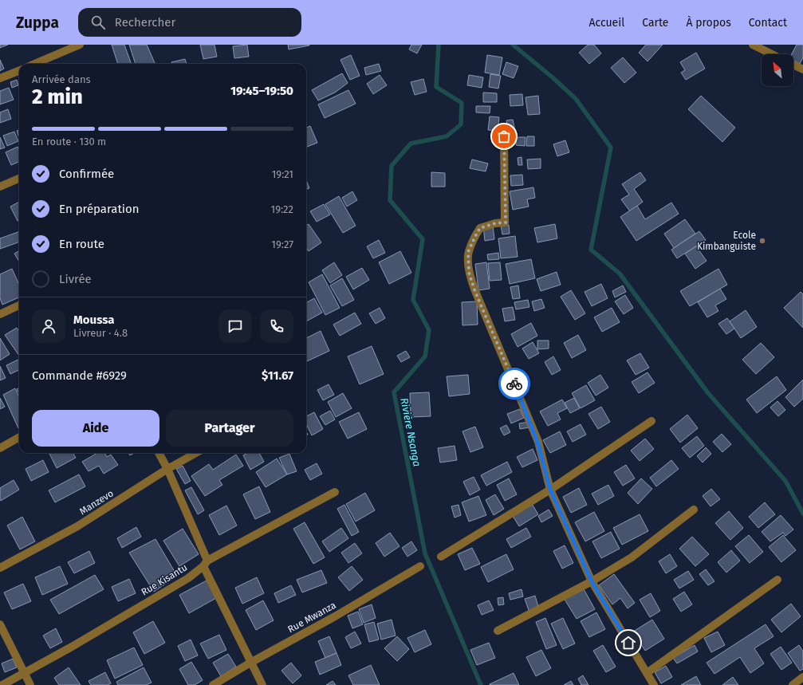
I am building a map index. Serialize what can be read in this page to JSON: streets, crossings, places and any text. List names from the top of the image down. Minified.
{"streets":{"street":["Manzevo","Rue Kisantu","Rue Mwanza"]},"water":["Rivière Nsanga"],"places":["Ecole Kimbanguiste"],"north":"top left","page":{"header":"Zuppa","search":"Rechercher","nav":["Accueil","Carte","À propos","Contact"],"heading":["2 min","Arrivée dans","19:45–19:50"],"panel":["Moussa","Livreur · 4.8","Commande #6929","$11.67"],"bar":"En route · 130 m","list":[["Confirmée","19:21"],["En préparation","19:22"],["En route","19:27"],"Livrée"],"buttons":["Aide","Partager"]}}
